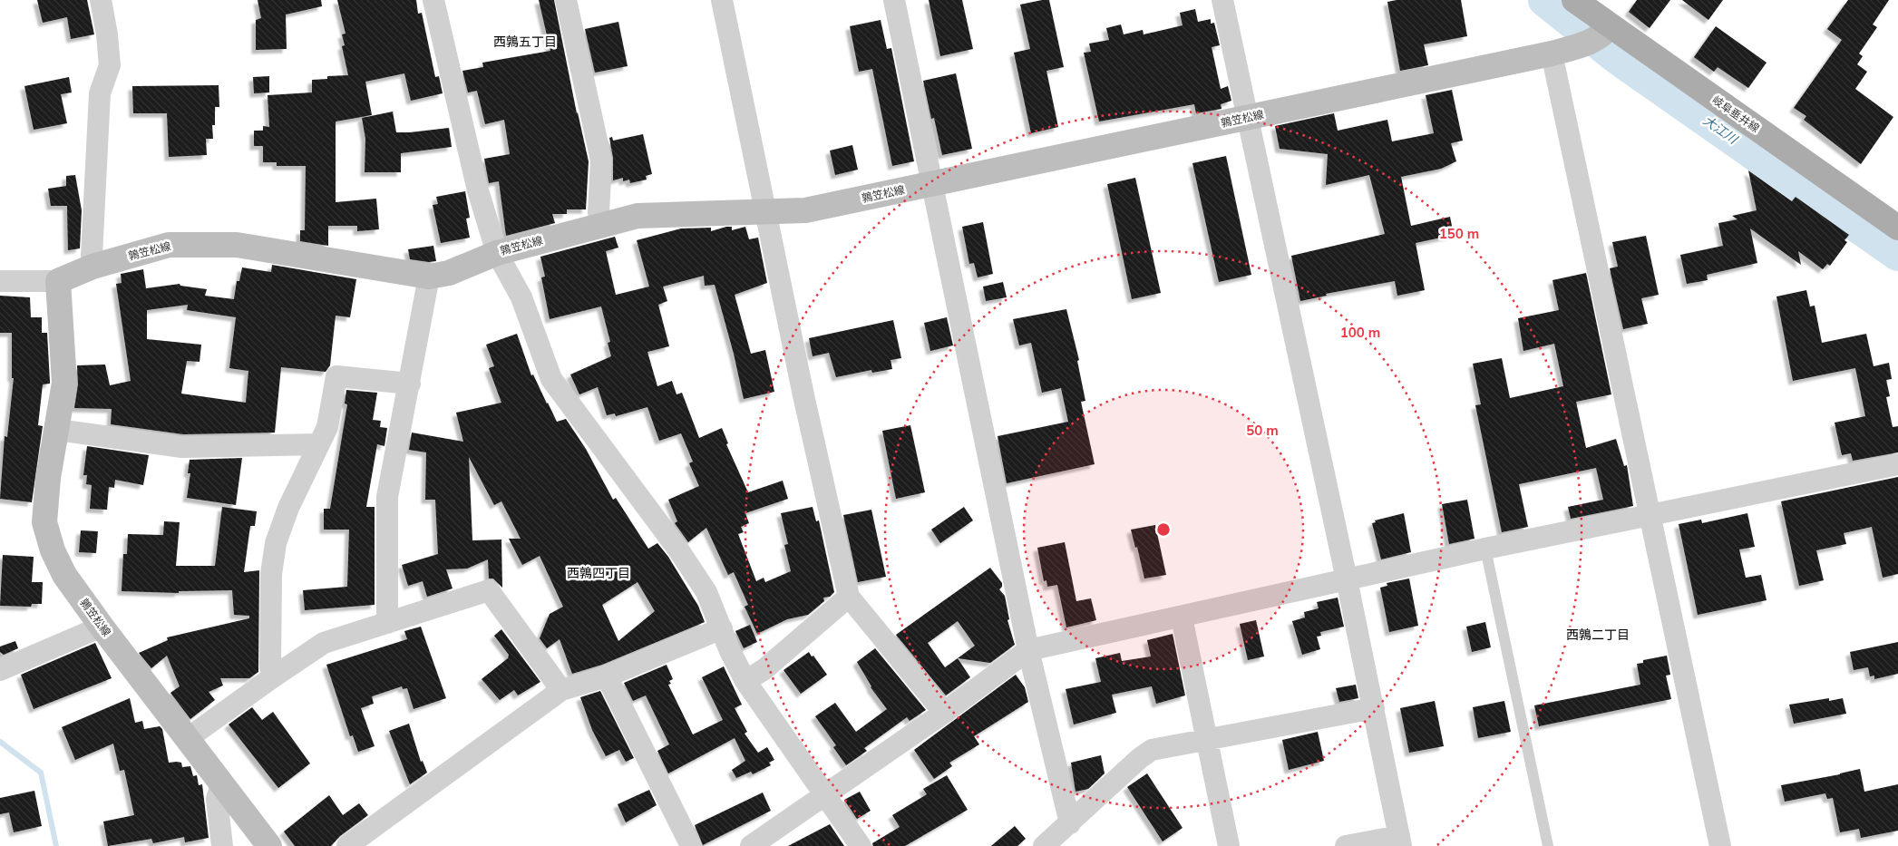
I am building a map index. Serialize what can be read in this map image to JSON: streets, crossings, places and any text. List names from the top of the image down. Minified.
{"streets":{"main road":["岐阜垂井線","鶉笠松線"]},"crossings":[["岐阜垂井線","鶉笠松線"]],"districts":["西鶉五丁目","西鶉四丁目","西鶉二丁目"],"water":["大江川"],"rings":["150 m","100 m","50 m"]}
